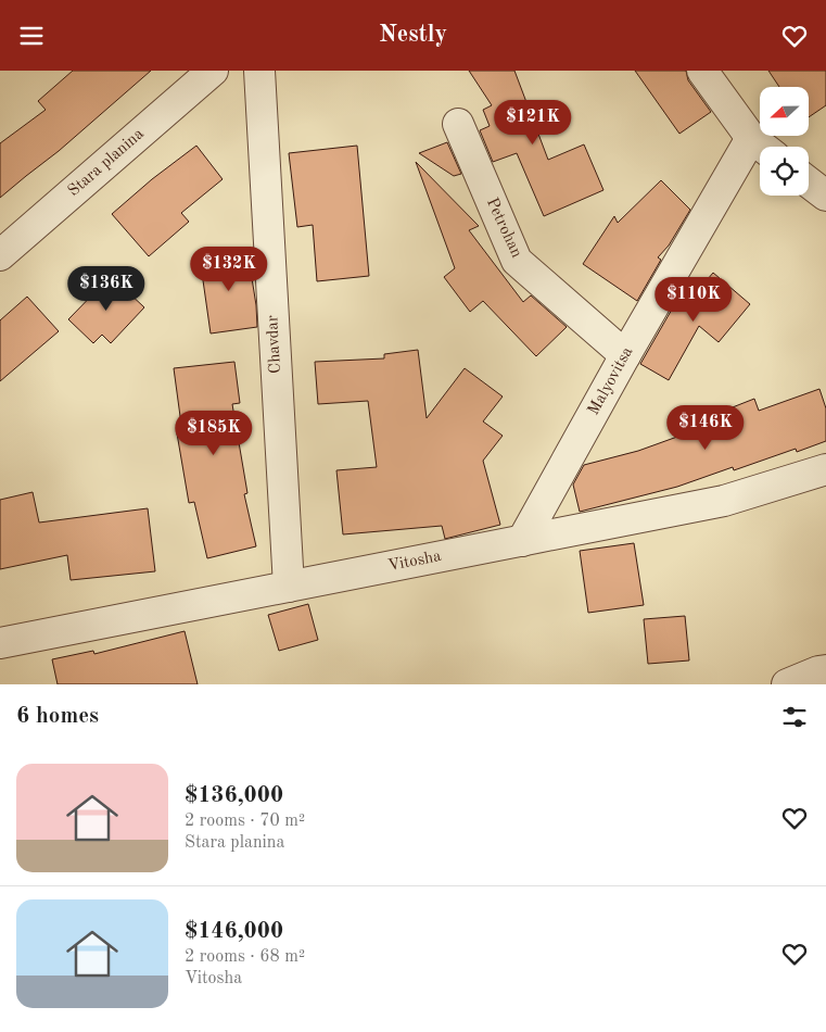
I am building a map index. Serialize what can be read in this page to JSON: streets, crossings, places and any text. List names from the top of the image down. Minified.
{"streets":{"street":["Stara planina","Petrohan","Chavdar","Malyovitsa","Vitosha"]},"crossings":[["Petrohan","Malyovitsa"],["Chavdar","Vitosha"],["Malyovitsa","Vitosha"]],"north":"left","page":{"header":"Nestly","price":["$121K","$132K","$136K","$110K","$146K","$185K"],"heading":"6 homes","list":[{"name":"$136,000","note":"2 rooms · 70 m² · Stara planina"},{"name":"$146,000","note":"2 rooms · 68 m² · Vitosha"}]}}
